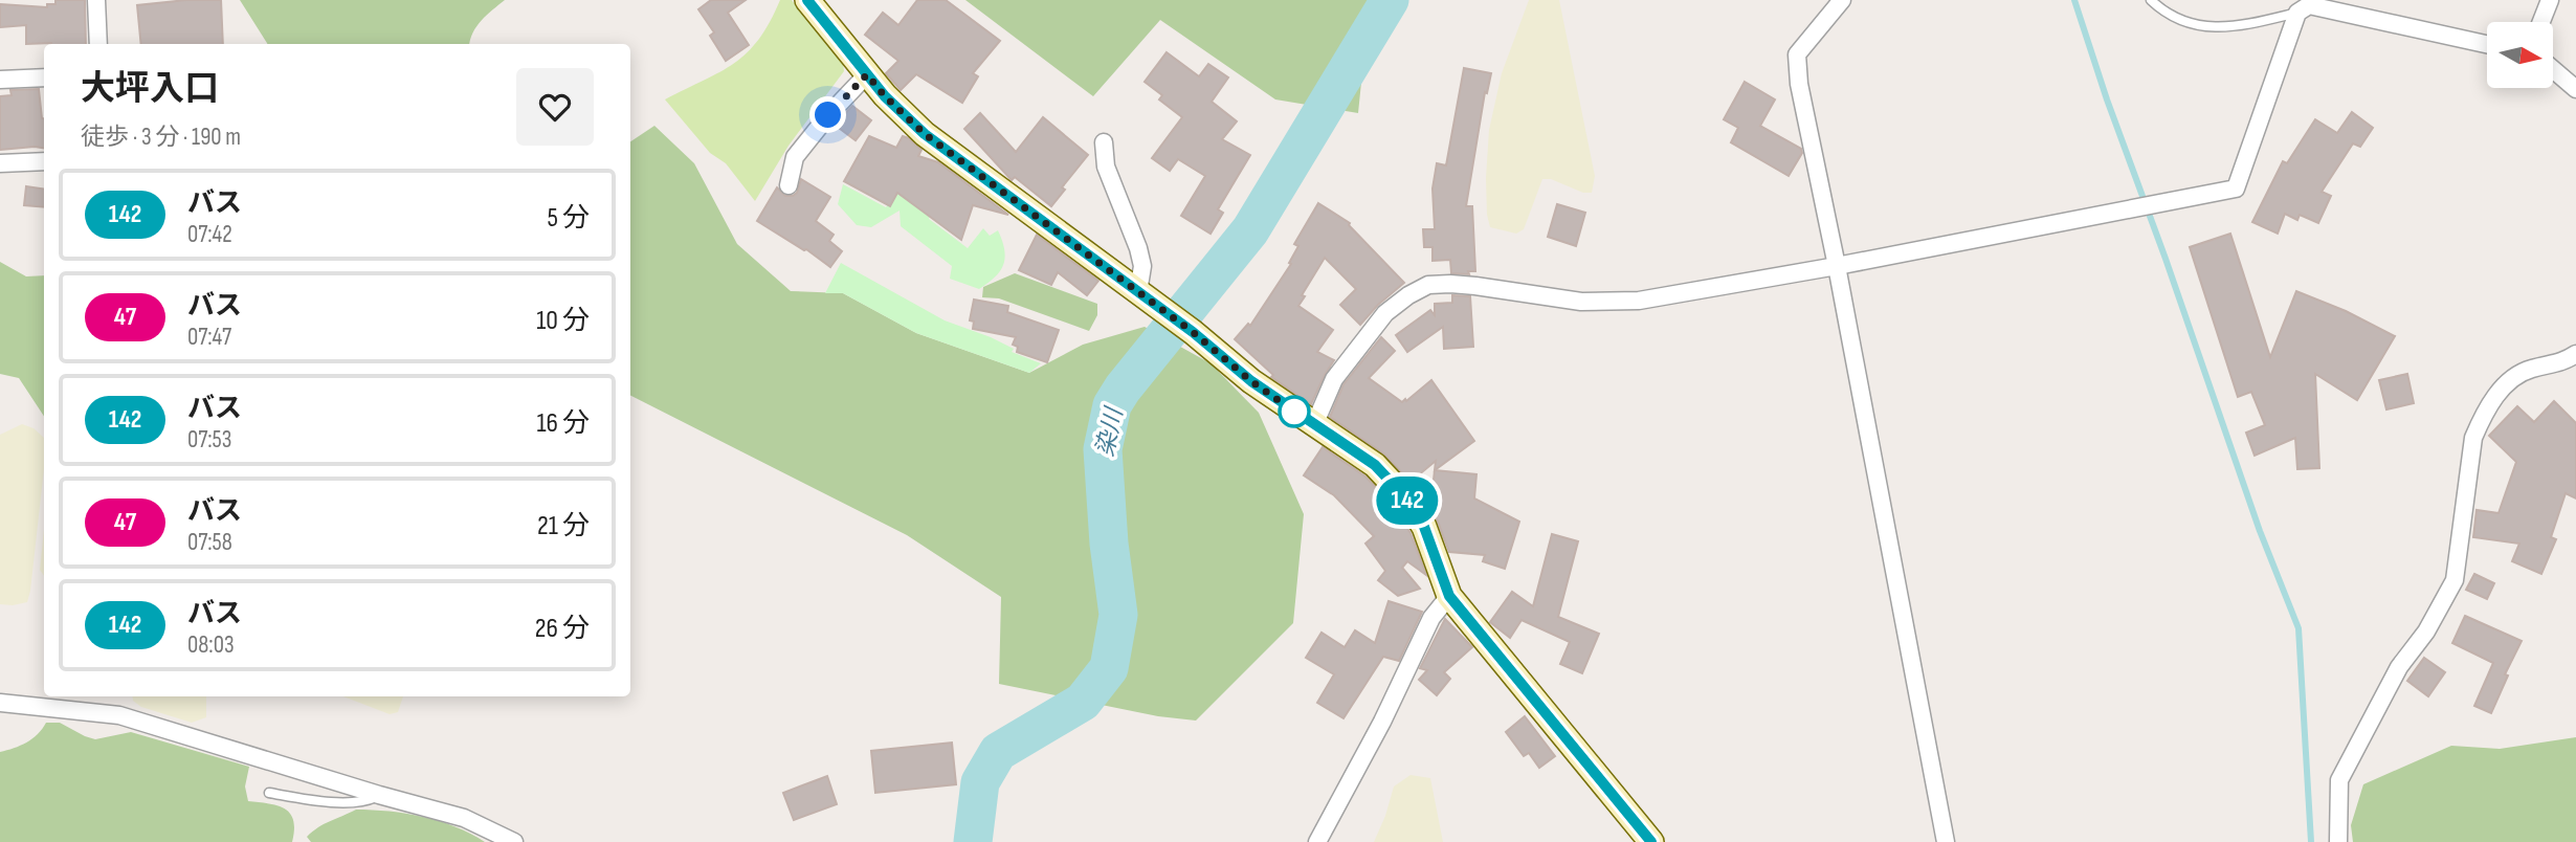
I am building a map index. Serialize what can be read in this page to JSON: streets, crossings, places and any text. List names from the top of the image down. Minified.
{"water":["染川"],"lines":["bus line 142"],"north":"right","page":{"on_map":"142","heading":["大坪入口","徒歩 · 3 分 · 190 m"],"list":[{"mark":"142","name":"バス","note":"07:42","value":"5 分"},{"mark":"47","name":"バス","note":"07:47","value":"10 分"},{"mark":"142","name":"バス","note":"07:53","value":"16 分"},{"mark":"47","name":"バス","note":"07:58","value":"21 分"},{"mark":"142","name":"バス","note":"08:03","value":"26 分"}]}}
